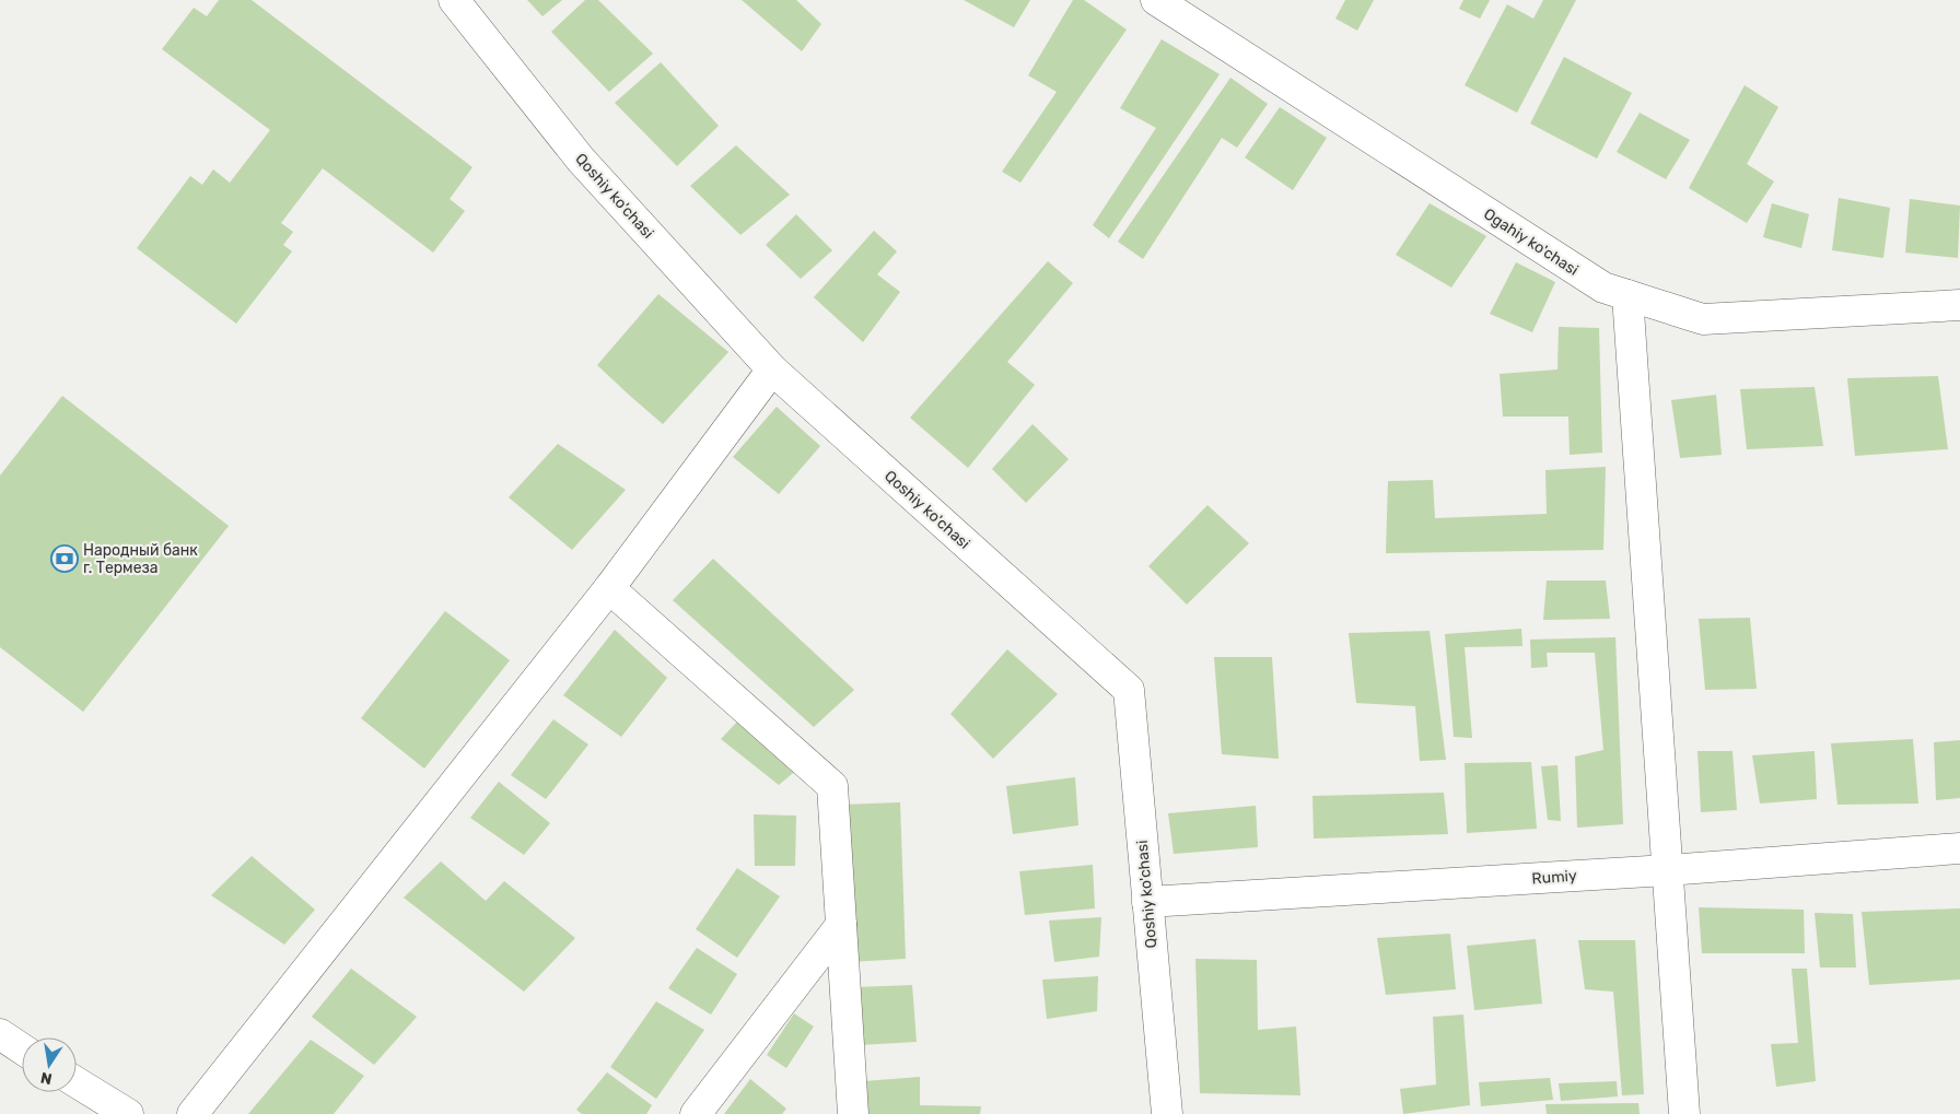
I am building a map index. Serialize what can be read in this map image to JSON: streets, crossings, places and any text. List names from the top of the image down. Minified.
{"streets":{"street":["Qoshiy ko'chasi","Ogahiy ko'chasi","Rumiy"]},"crossings":[["Qoshiy ko'chasi","Rumiy"]],"places":{"bank":["Народный банк г. Термеза"]},"north":"bottom"}
